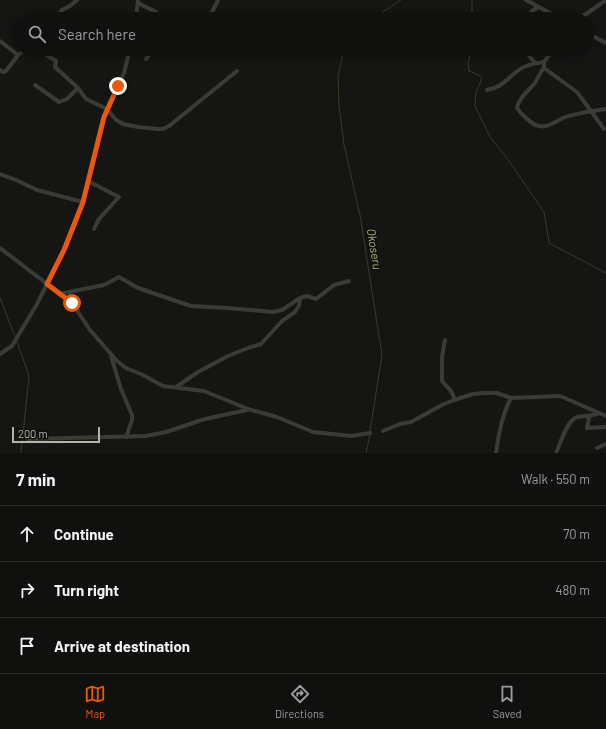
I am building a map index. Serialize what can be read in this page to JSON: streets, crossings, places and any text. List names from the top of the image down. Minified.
{"water":["Okoseru"],"scale_bar":"200 m","page":{"search":"Search here","scale":"200 m","heading":["7 min","Walk · 550 m"],"list":[["Continue","70 m"],["Turn right","480 m"],"Arrive at destination"],"nav":["Map","Directions","Saved"]}}
